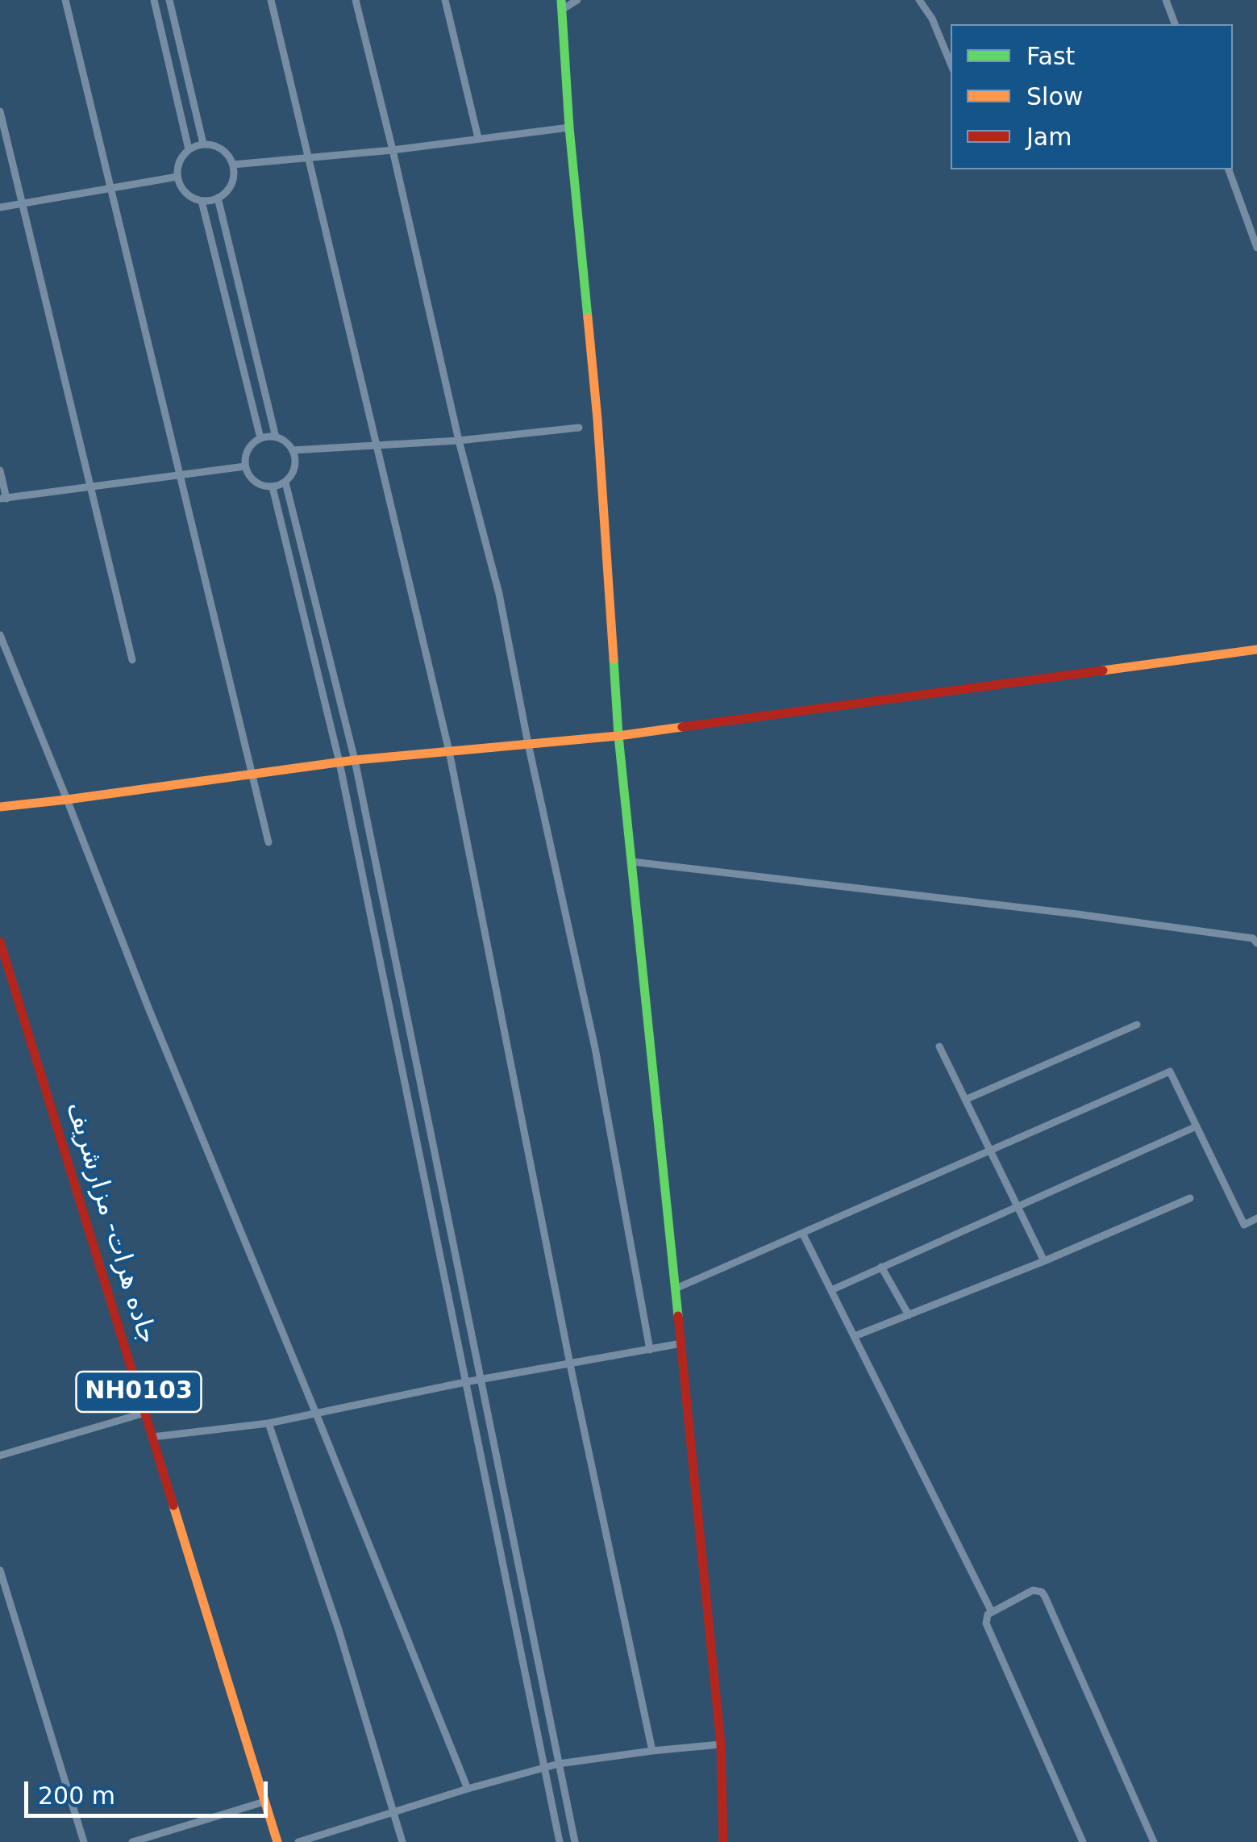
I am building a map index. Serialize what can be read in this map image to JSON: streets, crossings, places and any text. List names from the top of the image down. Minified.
{"streets":{"main road":["جاده هرات- مزارشریف","NH0103"]},"legend":["Fast","Slow","Jam"],"scale_bar":"200 m"}
